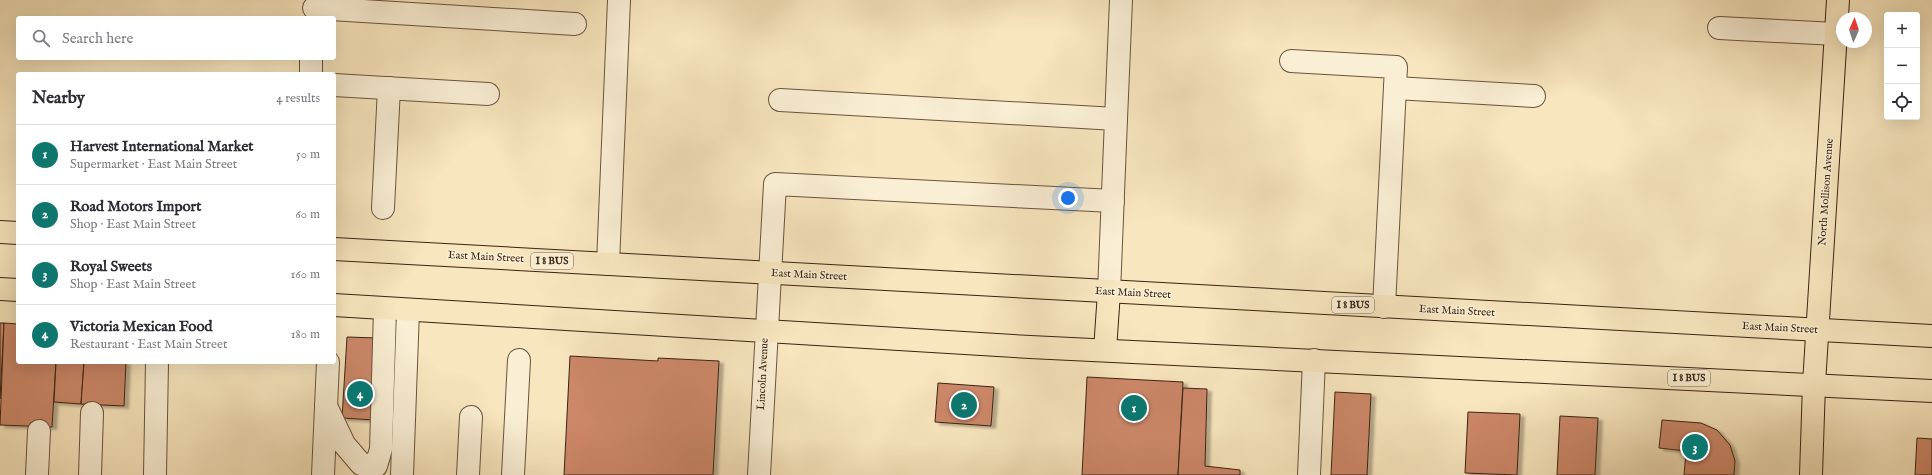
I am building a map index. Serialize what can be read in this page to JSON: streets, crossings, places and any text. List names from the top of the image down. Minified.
{"streets":{"main road":["North Mollison Avenue","East Main Street","I 8 BUS"],"street":["Lincoln Avenue"]},"crossings":[["North Mollison Avenue","East Main Street"],["North Mollison Avenue","I 8 BUS"],["East Main Street","Lincoln Avenue"],["I 8 BUS","Lincoln Avenue"]],"north":"top","page":{"map_buttons":["+","−"],"search":"Search here","heading":["Nearby","4 results"],"list":[{"mark":"1","name":"Harvest International Market","note":"Supermarket · East Main Street","value":"50 m"},{"mark":"2","name":"Road Motors Import","note":"Shop · East Main Street","value":"60 m"},{"mark":"3","name":"Royal Sweets","note":"Shop · East Main Street","value":"160 m"},{"mark":"4","name":"Victoria Mexican Food","note":"Restaurant · East Main Street","value":"180 m"}],"pins":["4","2","1","3"]}}
